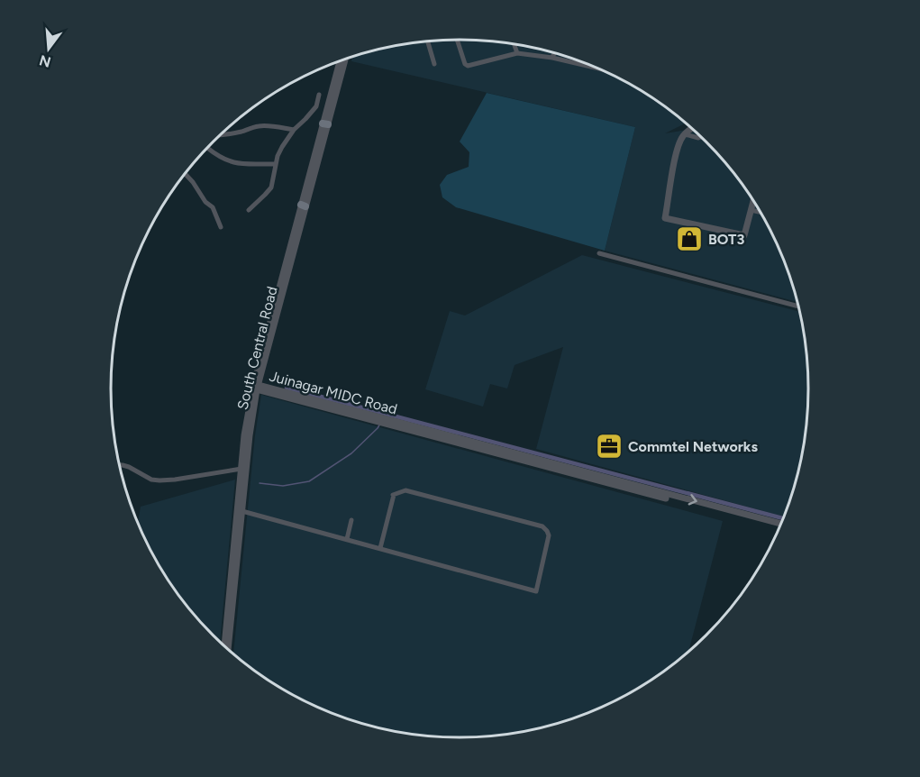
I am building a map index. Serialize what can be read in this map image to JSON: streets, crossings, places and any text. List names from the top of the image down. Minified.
{"streets":{"street":["South Central Road","Juinagar MIDC Road"]},"crossings":[["South Central Road","Juinagar MIDC Road"]],"places":{"shop":["BOT3"],"office":["Commtel Networks"]},"north":"bottom"}
